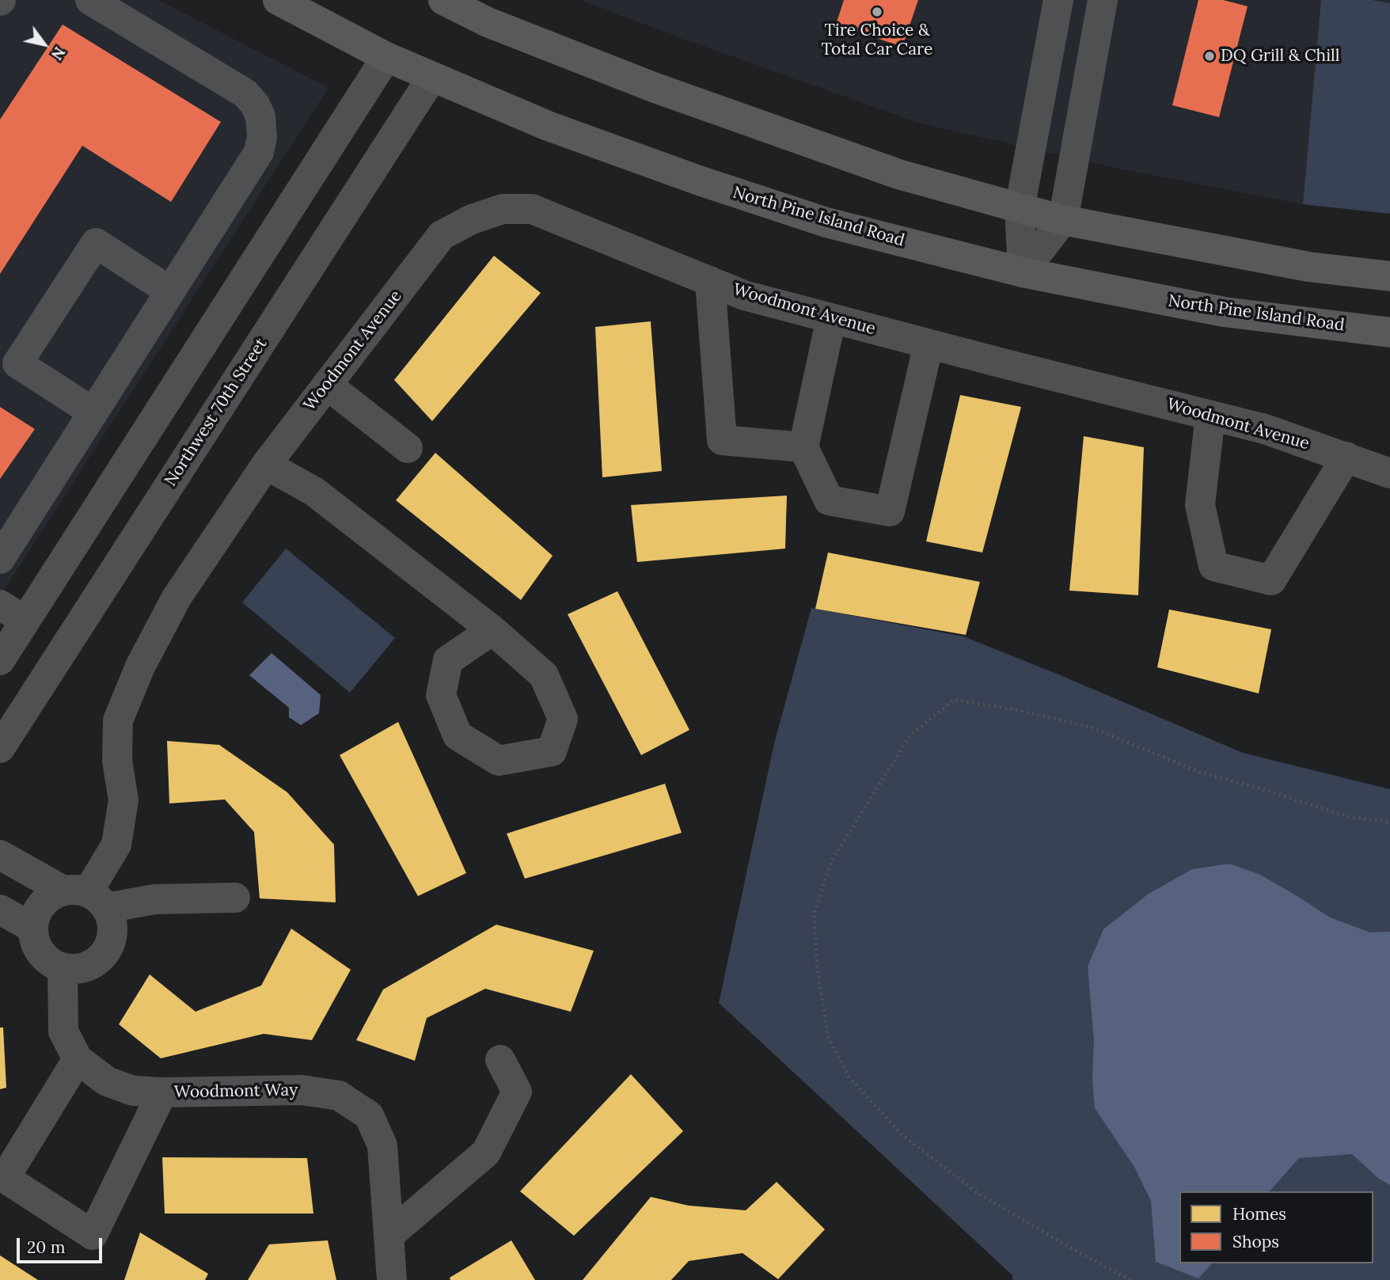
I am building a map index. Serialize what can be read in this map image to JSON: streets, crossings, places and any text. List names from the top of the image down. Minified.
{"streets":{"main road":["North Pine Island Road"],"street":["Woodmont Avenue","Northwest 70th Street","Woodmont Way"]},"crossings":[["North Pine Island Road","Northwest 70th Street"],["Woodmont Avenue","Woodmont Way"]],"places":["Tire Choice & Total Car Care","DQ Grill & Chill"],"legend":["Homes","Shops"],"scale_bar":"20 m","north":"bottom right"}
